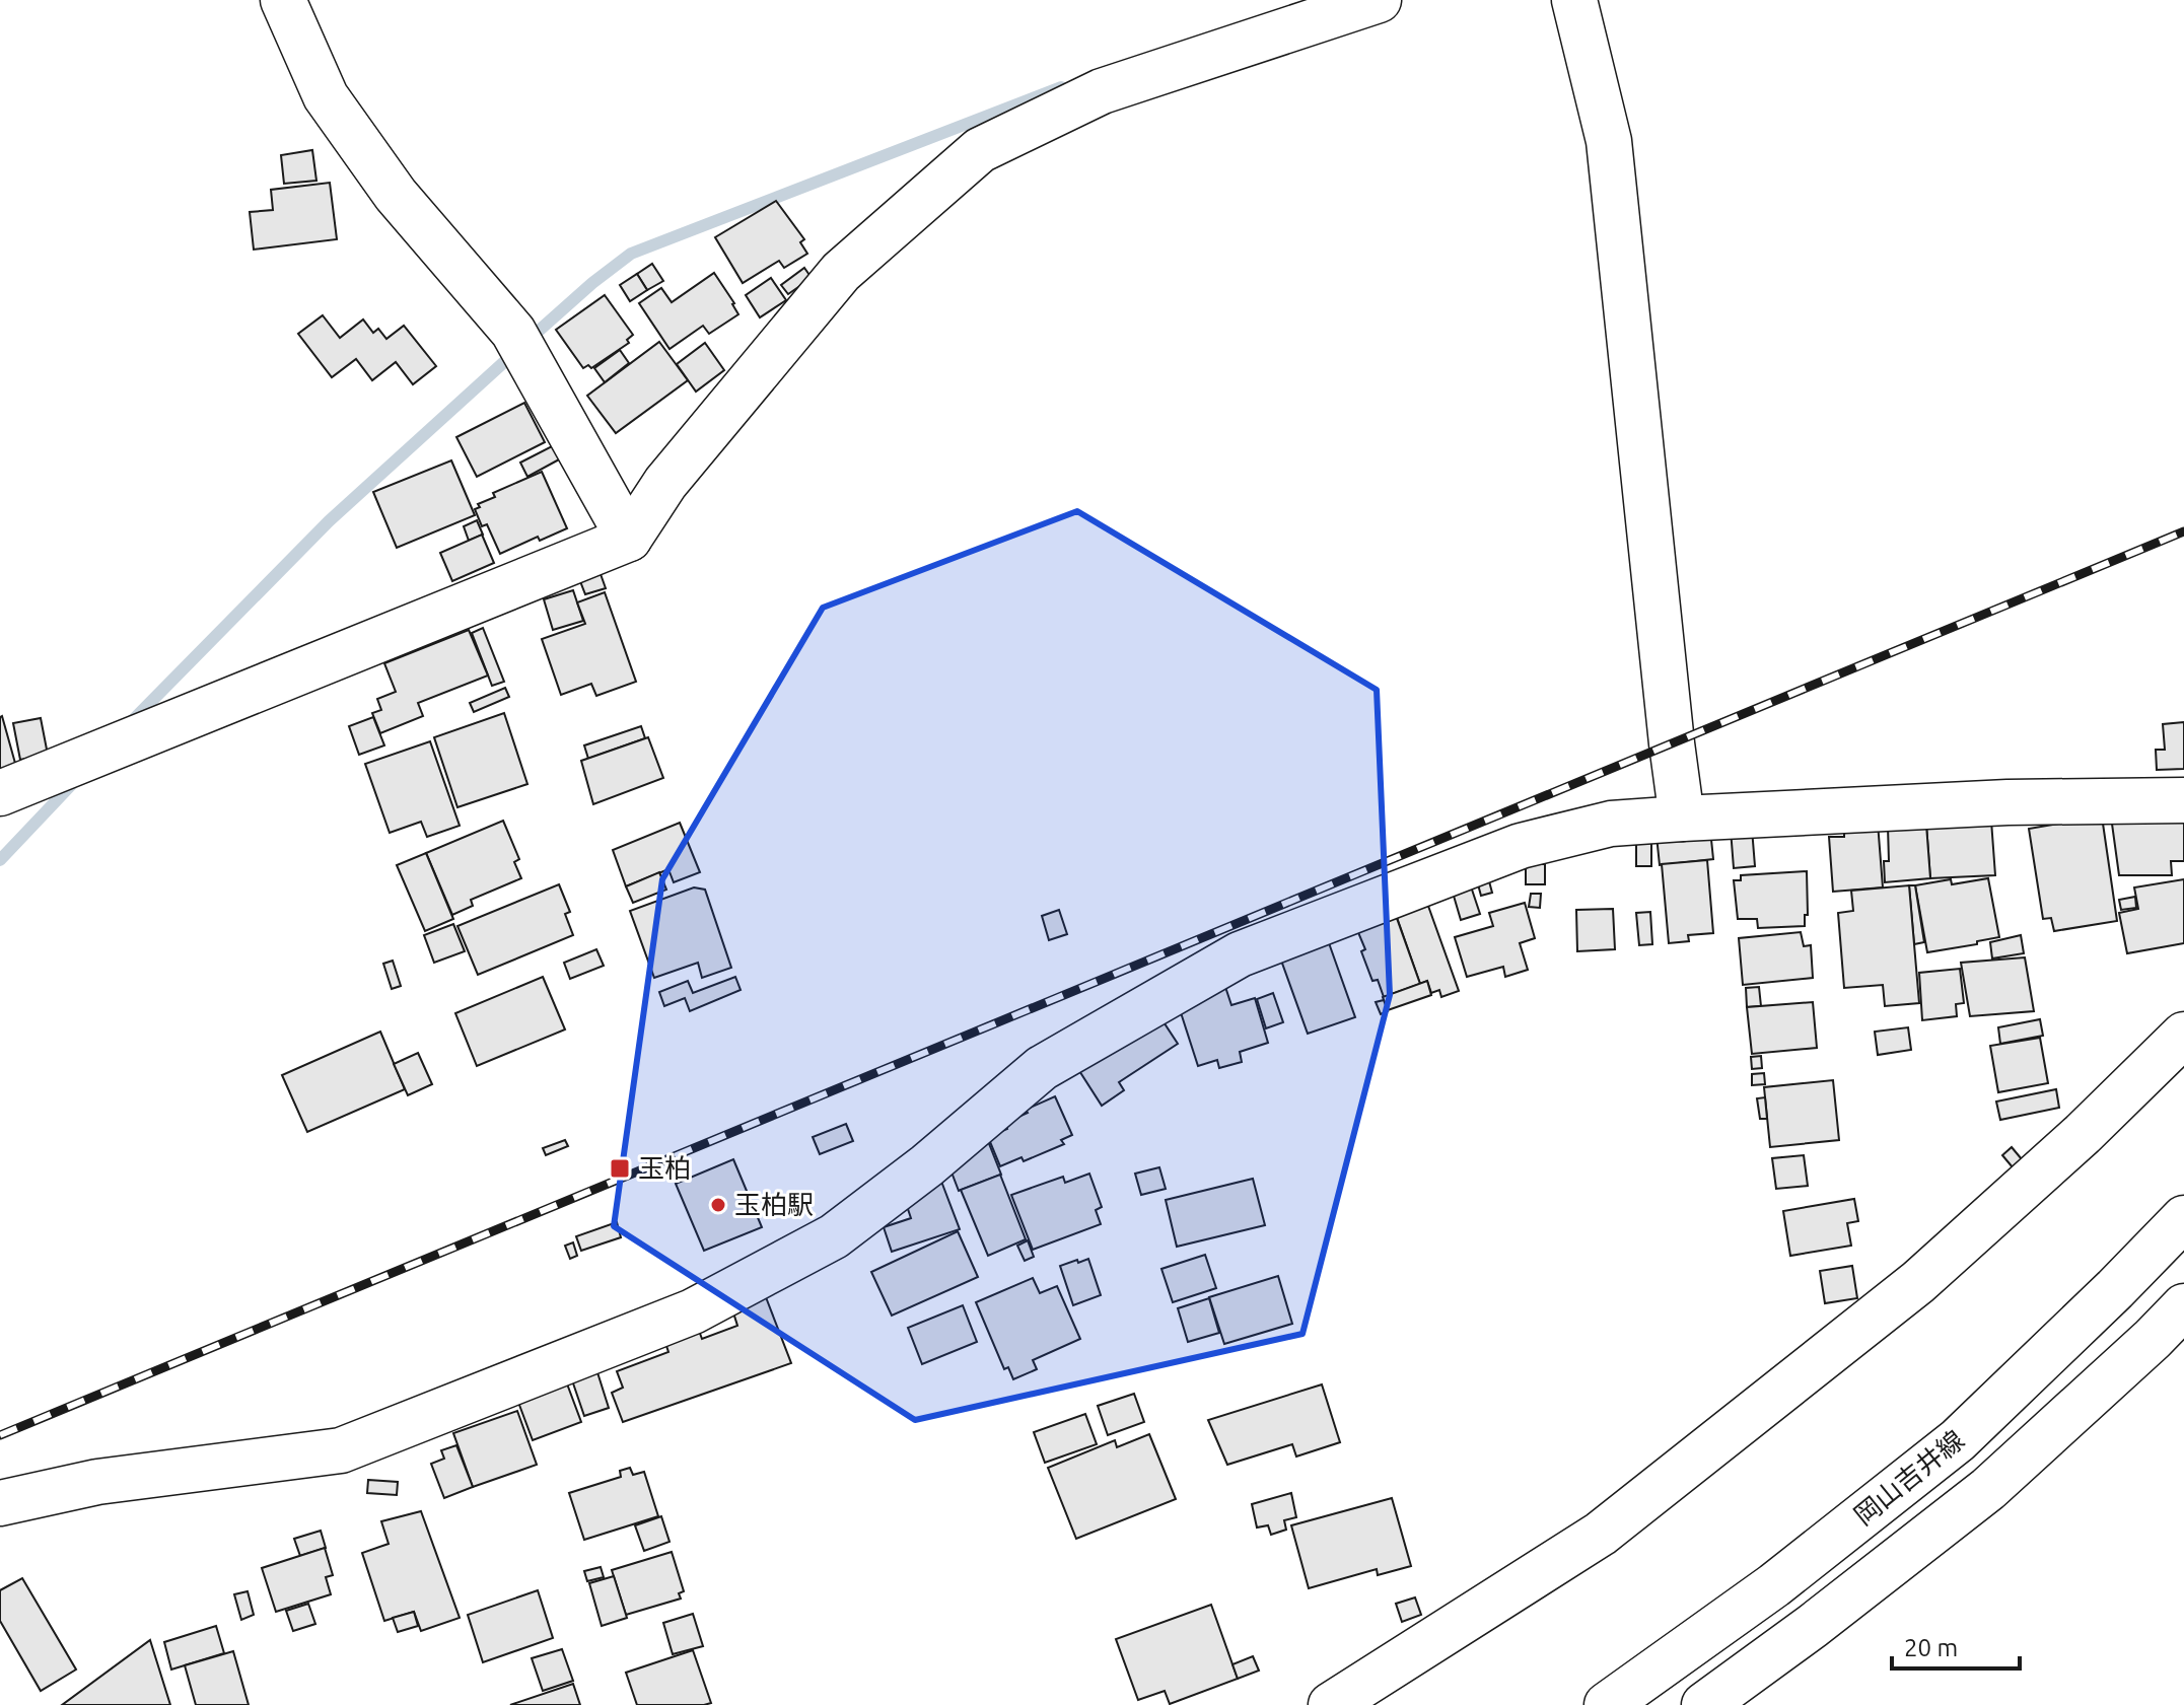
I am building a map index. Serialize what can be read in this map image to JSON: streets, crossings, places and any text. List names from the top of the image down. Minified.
{"streets":{"street":["岡山吉井線"]},"places":{"transit":["玉柏"],"other":["玉柏駅"]},"scale_bar":"20 m"}
